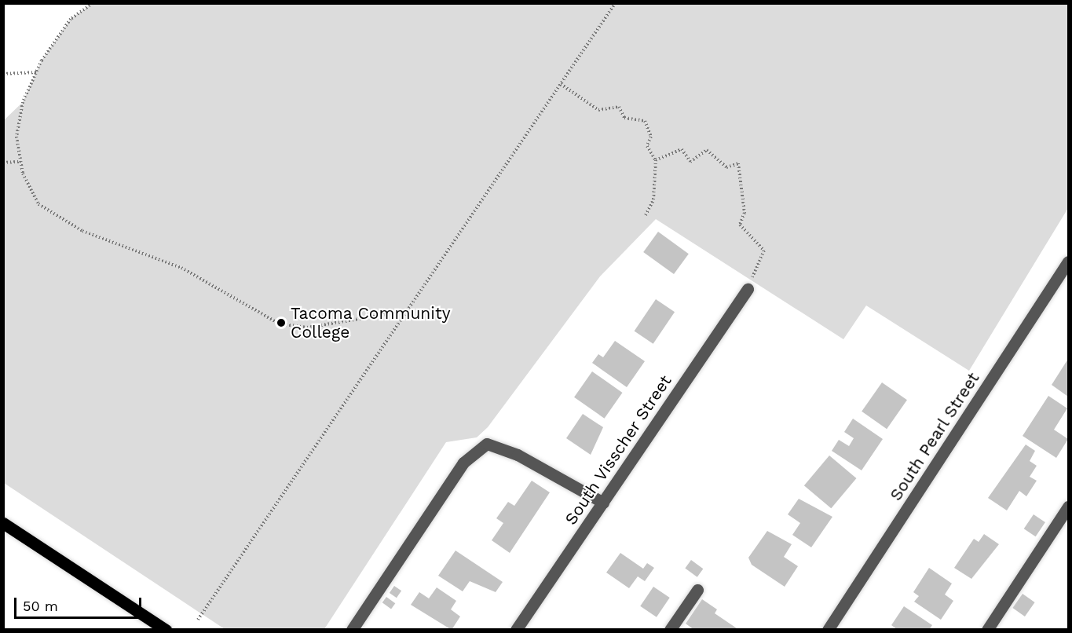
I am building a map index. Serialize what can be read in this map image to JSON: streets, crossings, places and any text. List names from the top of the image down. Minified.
{"streets":{"street":["South Pearl Street","South Visscher Street"]},"places":["Tacoma Community College"],"scale_bar":"50 m"}
